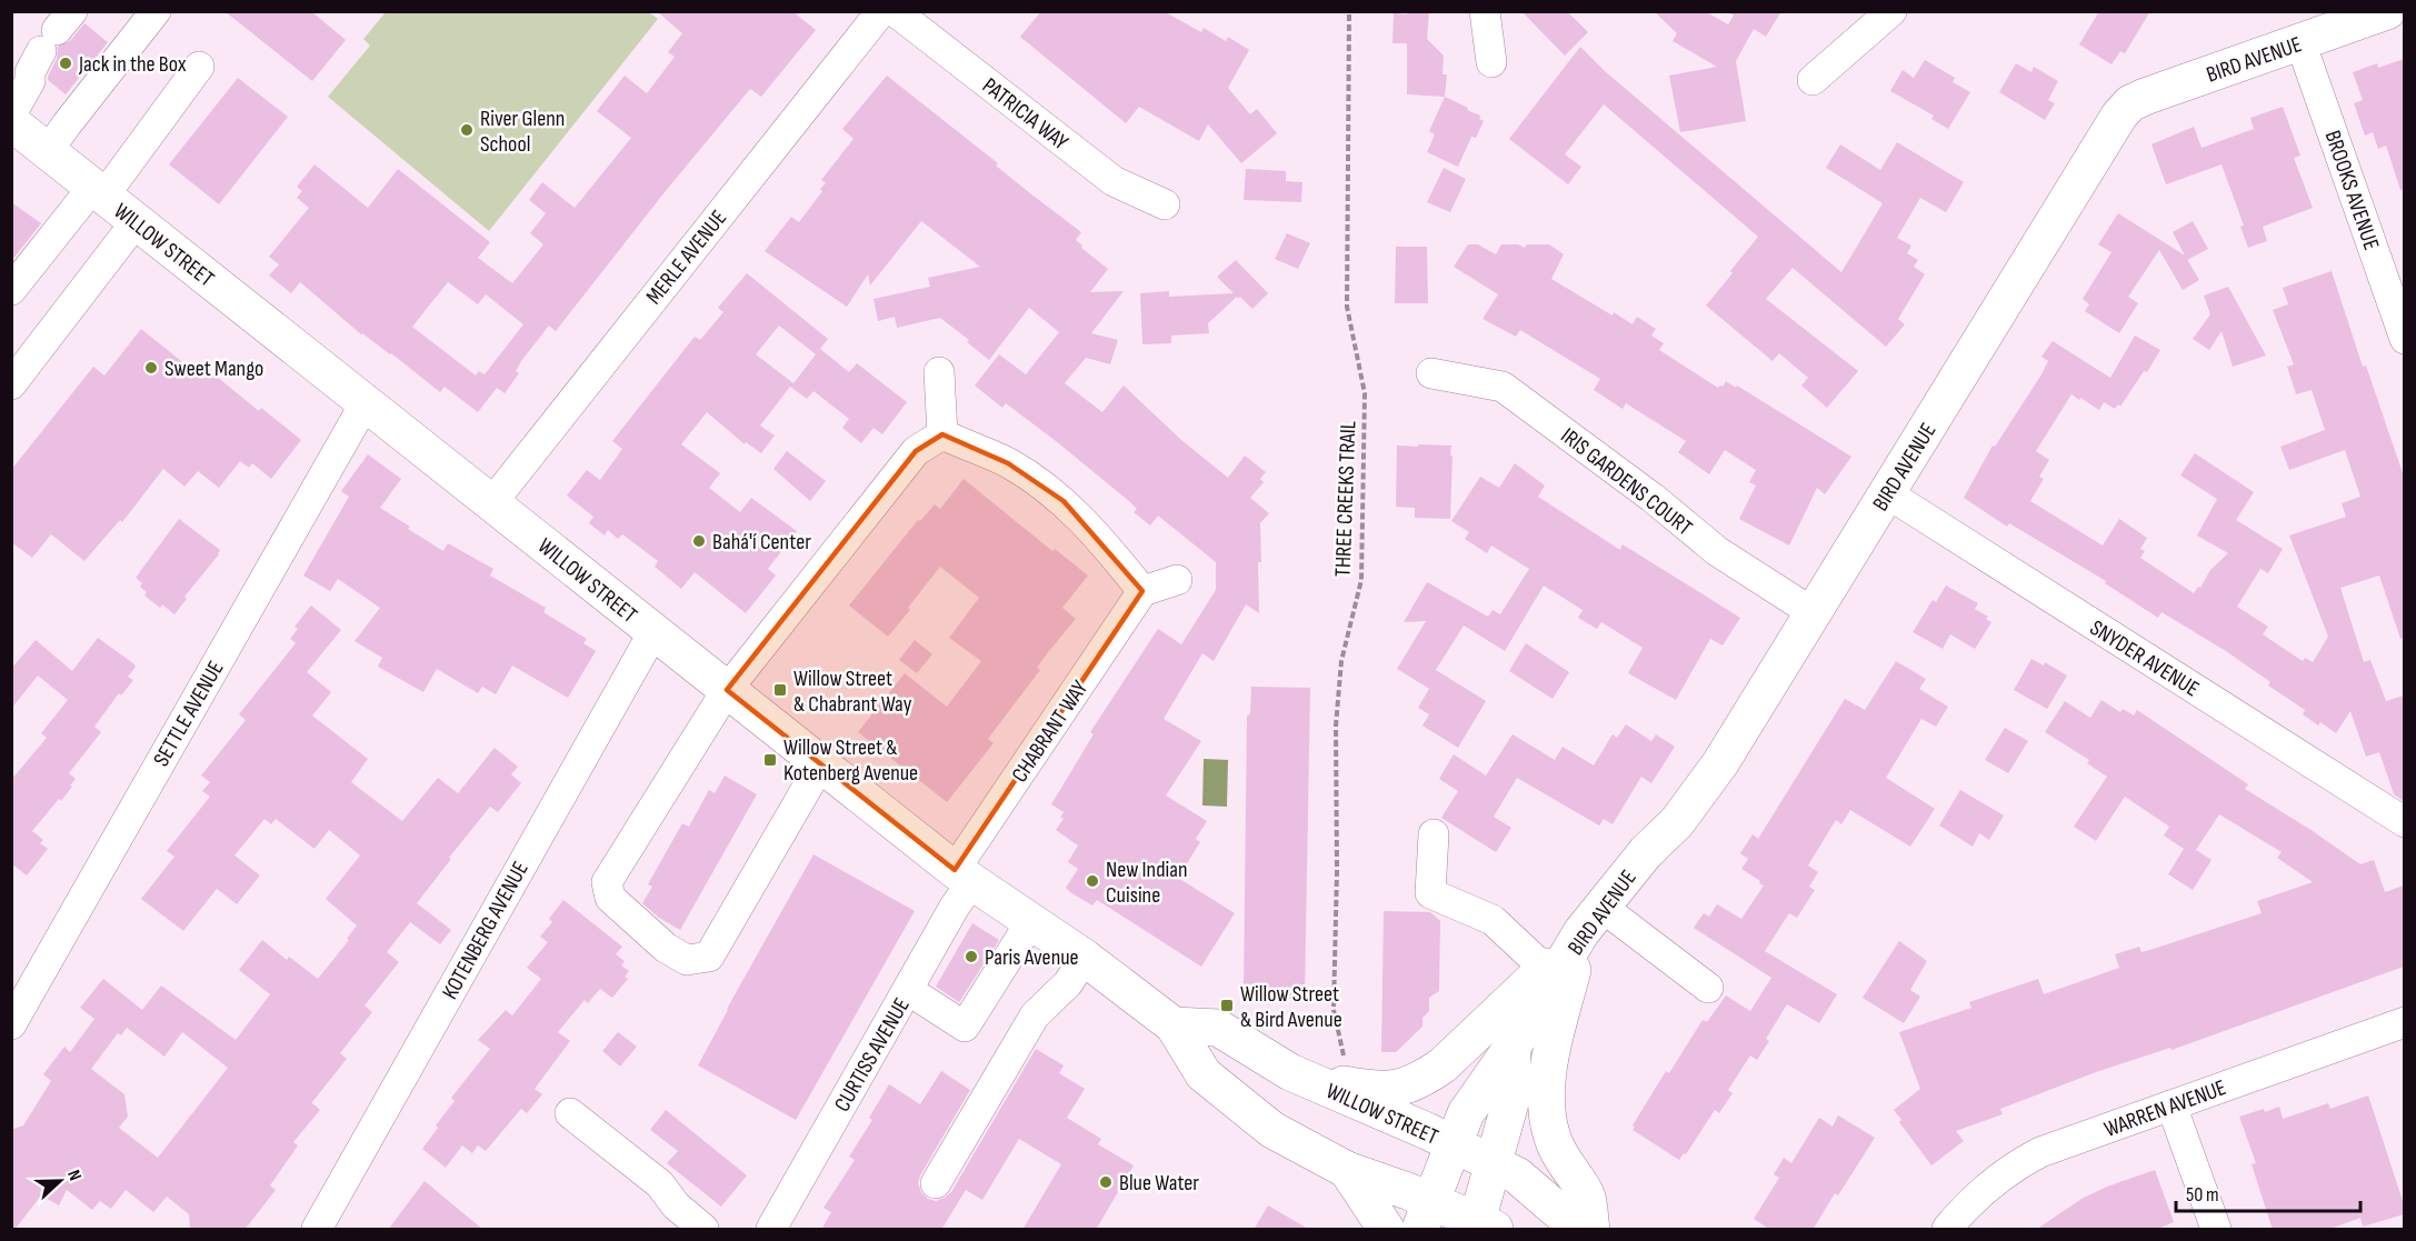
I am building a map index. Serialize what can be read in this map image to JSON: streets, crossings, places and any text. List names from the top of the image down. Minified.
{"streets":{"main road":["BIRD AVENUE","WILLOW STREET"],"street":["PATRICIA WAY","BROOKS AVENUE","MERLE AVENUE","IRIS GARDENS COURT","SNYDER AVENUE","SETTLE AVENUE","CHABRANT WAY","KOTENBERG AVENUE","CURTISS AVENUE","WARREN AVENUE"],"path":["THREE CREEKS TRAIL"]},"crossings":[["BIRD AVENUE","BROOKS AVENUE"],["BIRD AVENUE","WILLOW STREET"],["BIRD AVENUE","IRIS GARDENS COURT"],["BIRD AVENUE","SNYDER AVENUE"],["WILLOW STREET","MERLE AVENUE"],["WILLOW STREET","SETTLE AVENUE"],["WILLOW STREET","CHABRANT WAY"],["WILLOW STREET","KOTENBERG AVENUE"],["WILLOW STREET","CURTISS AVENUE"],["CHABRANT WAY","CURTISS AVENUE"]],"places":{"other":["Jack in the Box","River Glenn School","Sweet Mango","Bahá'í Center","New Indian Cuisine","Paris Avenue","Blue Water"],"transit":["Willow Street & Chabrant Way","Willow Street & Kotenberg Avenue","Willow Street & Bird Avenue"]},"scale_bar":"50 m","north":"right"}
